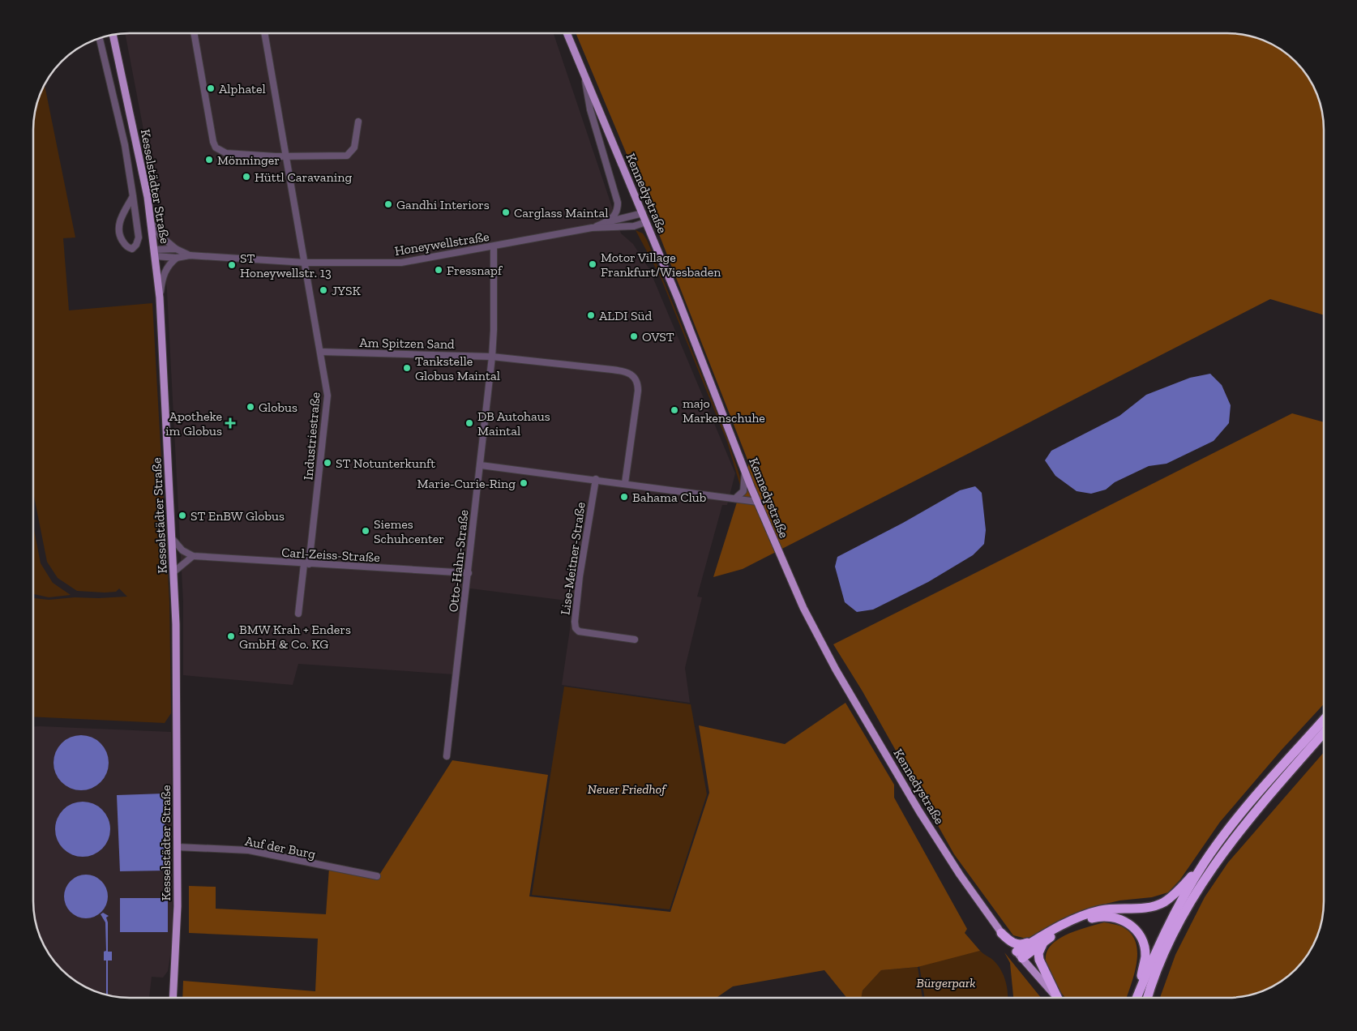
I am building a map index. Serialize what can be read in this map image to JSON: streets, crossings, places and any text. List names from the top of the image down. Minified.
{"streets":{"main road":["Kesselstädter Straße","Kennedystraße"],"street":["Honeywellstraße","Am Spitzen Sand","Industriestraße","Carl-Zeiss-Straße","Lise-Meitner-Straße","Otto-Hahn-Straße","Auf der Burg"]},"crossings":[["Kesselstädter Straße","Honeywellstraße"],["Kesselstädter Straße","Auf der Burg"],["Kennedystraße","Honeywellstraße"],["Honeywellstraße","Industriestraße"],["Honeywellstraße","Otto-Hahn-Straße"],["Am Spitzen Sand","Industriestraße"],["Am Spitzen Sand","Otto-Hahn-Straße"],["Industriestraße","Carl-Zeiss-Straße"],["Carl-Zeiss-Straße","Otto-Hahn-Straße"]],"parks":["Neuer Friedhof","Bürgerpark"],"places":{"other":["Alphatel","Mönninger","Hüttl Caravaning","Gandhi Interiors","Carglass Maintal","Motor Village Frankfurt/Wiesbaden","ST Honeywellstr. 13","Fressnapf","JYSK","ALDI Süd","OVST","Tankstelle Globus Maintal","Globus","majo Markenschuhe","DB Autohaus Maintal","ST Notunterkunft","Marie-Curie-Ring","Bahama Club","ST EnBW Globus","Siemes Schuhcenter","BMW Krah + Enders GmbH & Co. KG"],"health":["Apotheke im Globus"]}}
